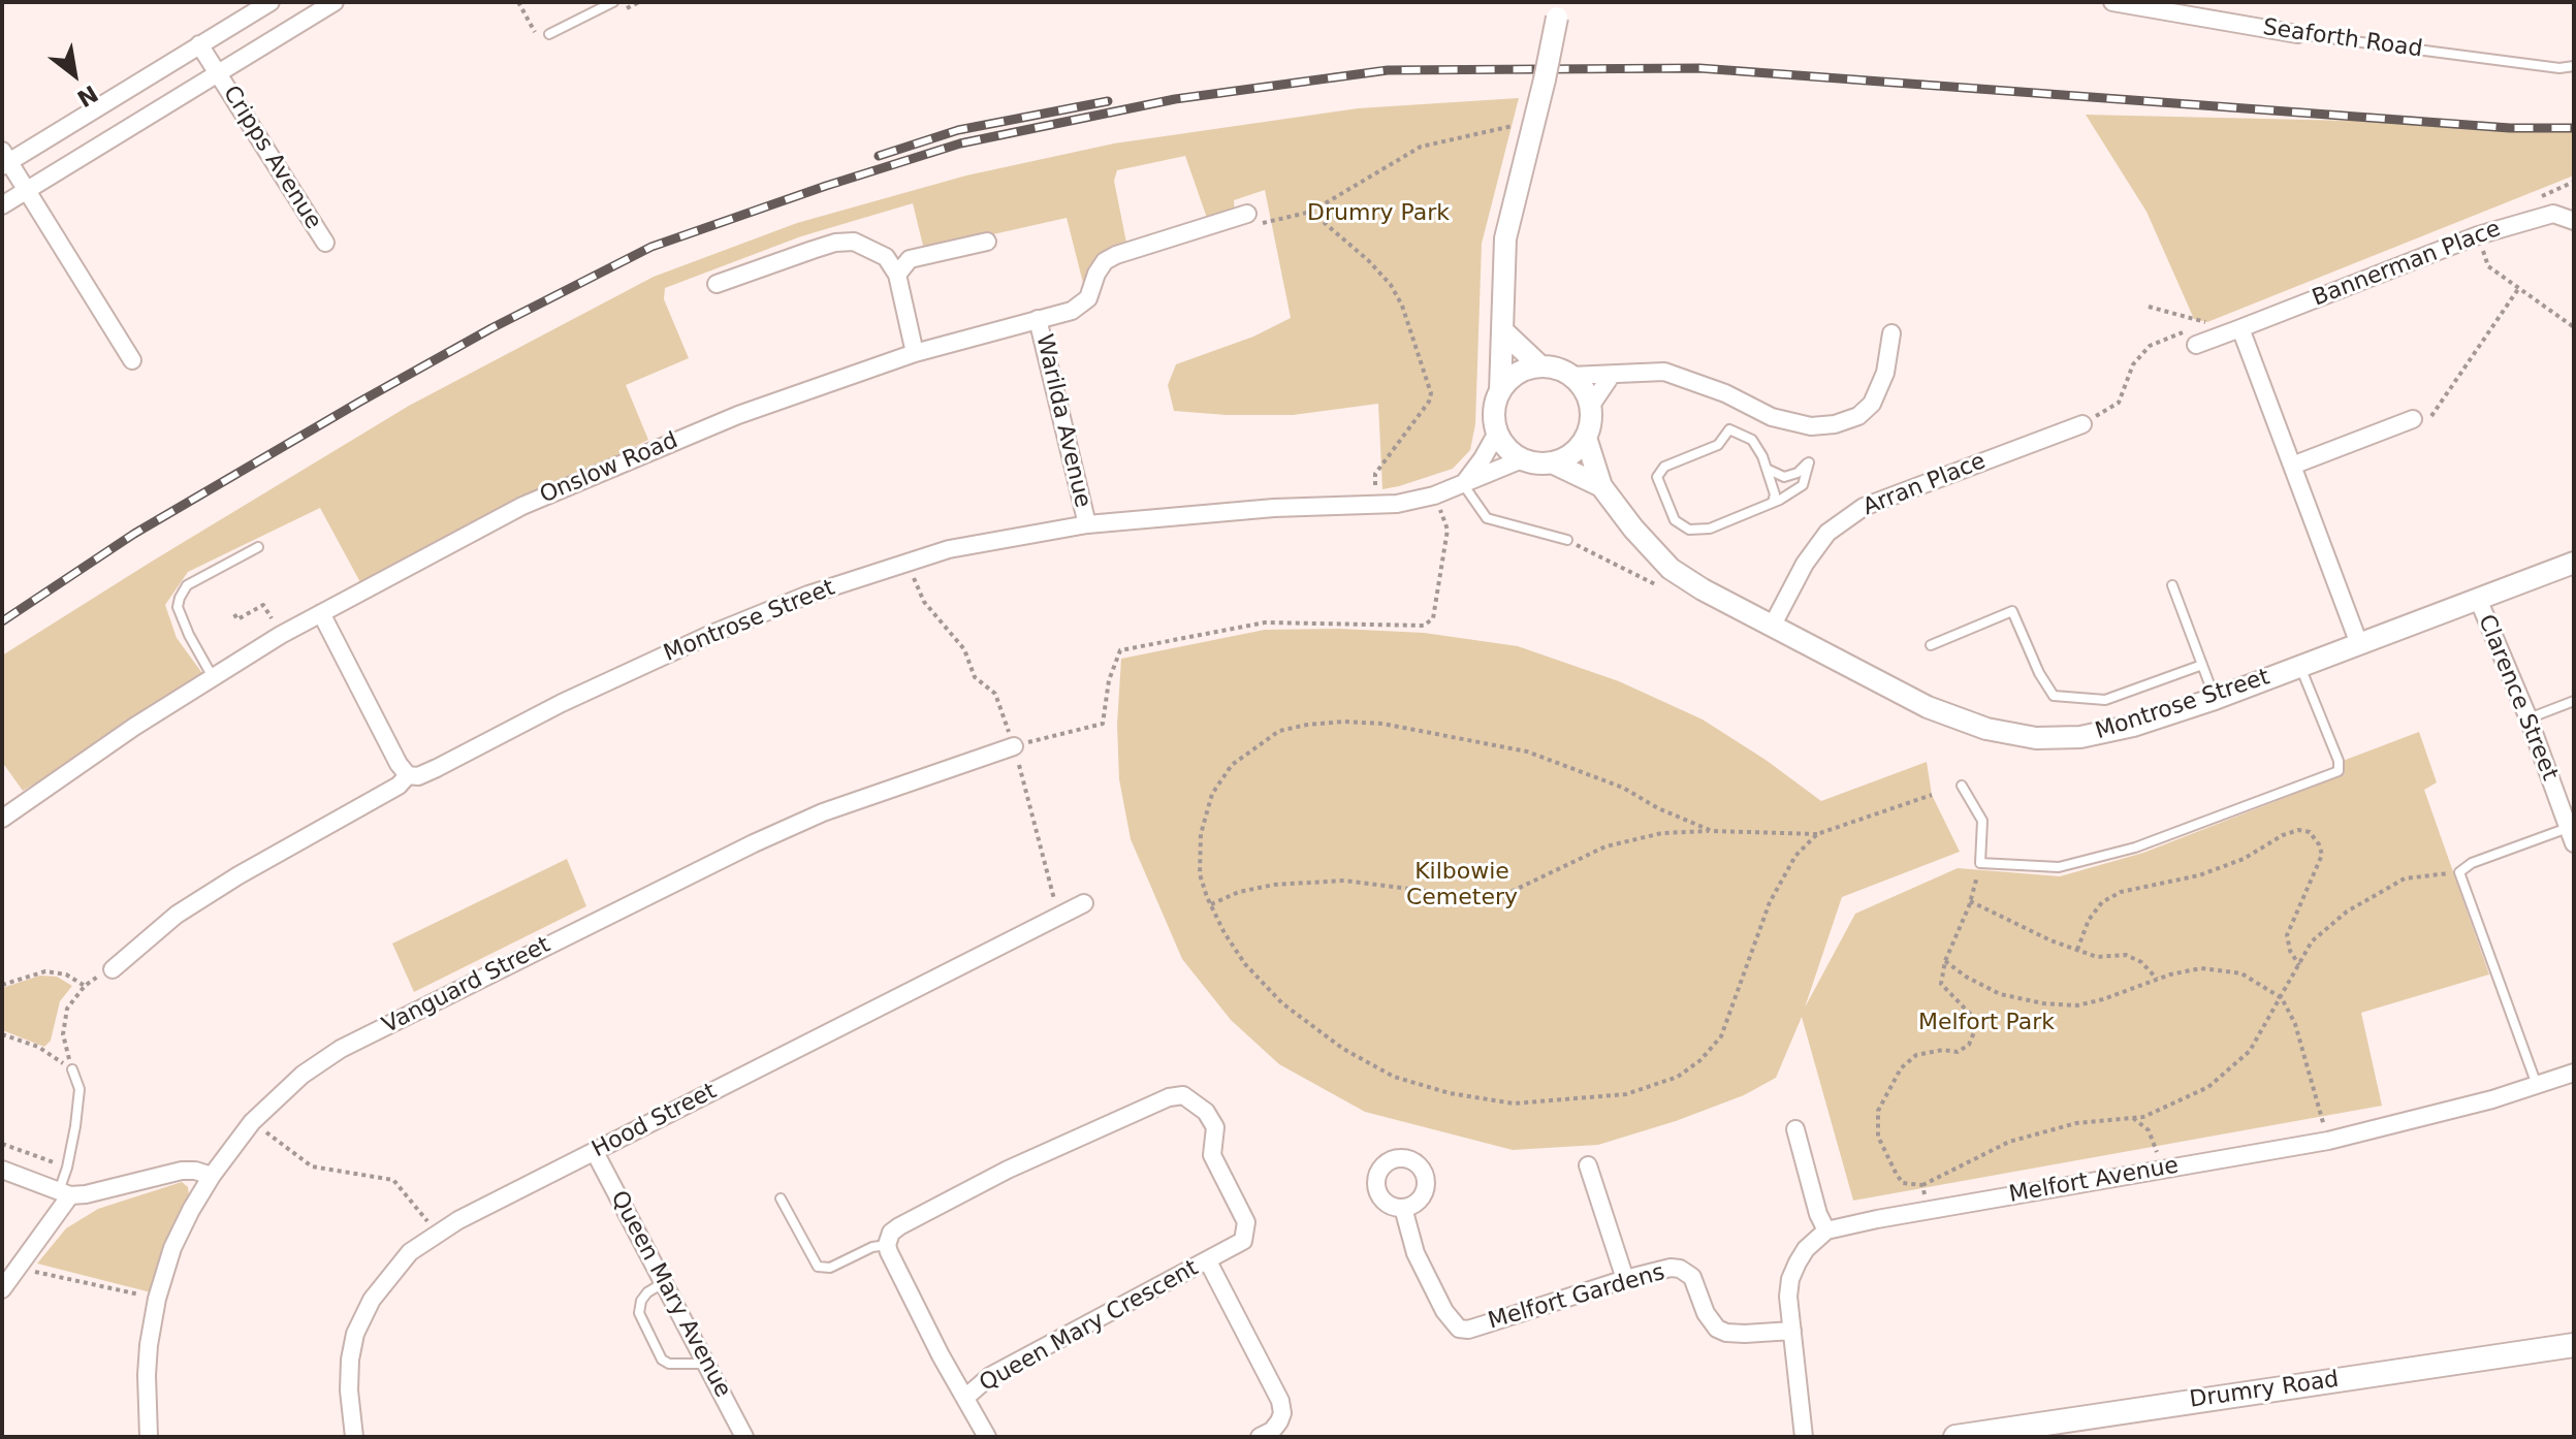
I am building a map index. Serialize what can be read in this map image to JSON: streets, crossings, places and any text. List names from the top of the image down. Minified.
{"streets":{"main road":["Drumry Road"],"street":["Seaforth Road","Cripps Avenue","Bannerman Place","Warilda Avenue","Onslow Road","Arran Place","Montrose Street","Clarence Street","Vanguard Street","Hood Street","Melfort Avenue","Queen Mary Avenue","Melfort Gardens","Queen Mary Crescent"]},"crossings":[["Warilda Avenue","Onslow Road"],["Warilda Avenue","Montrose Street"],["Arran Place","Montrose Street"],["Montrose Street","Clarence Street"],["Hood Street","Queen Mary Avenue"]],"parks":["Drumry Park","Kilbowie Cemetery","Melfort Park"],"north":"bottom right"}
